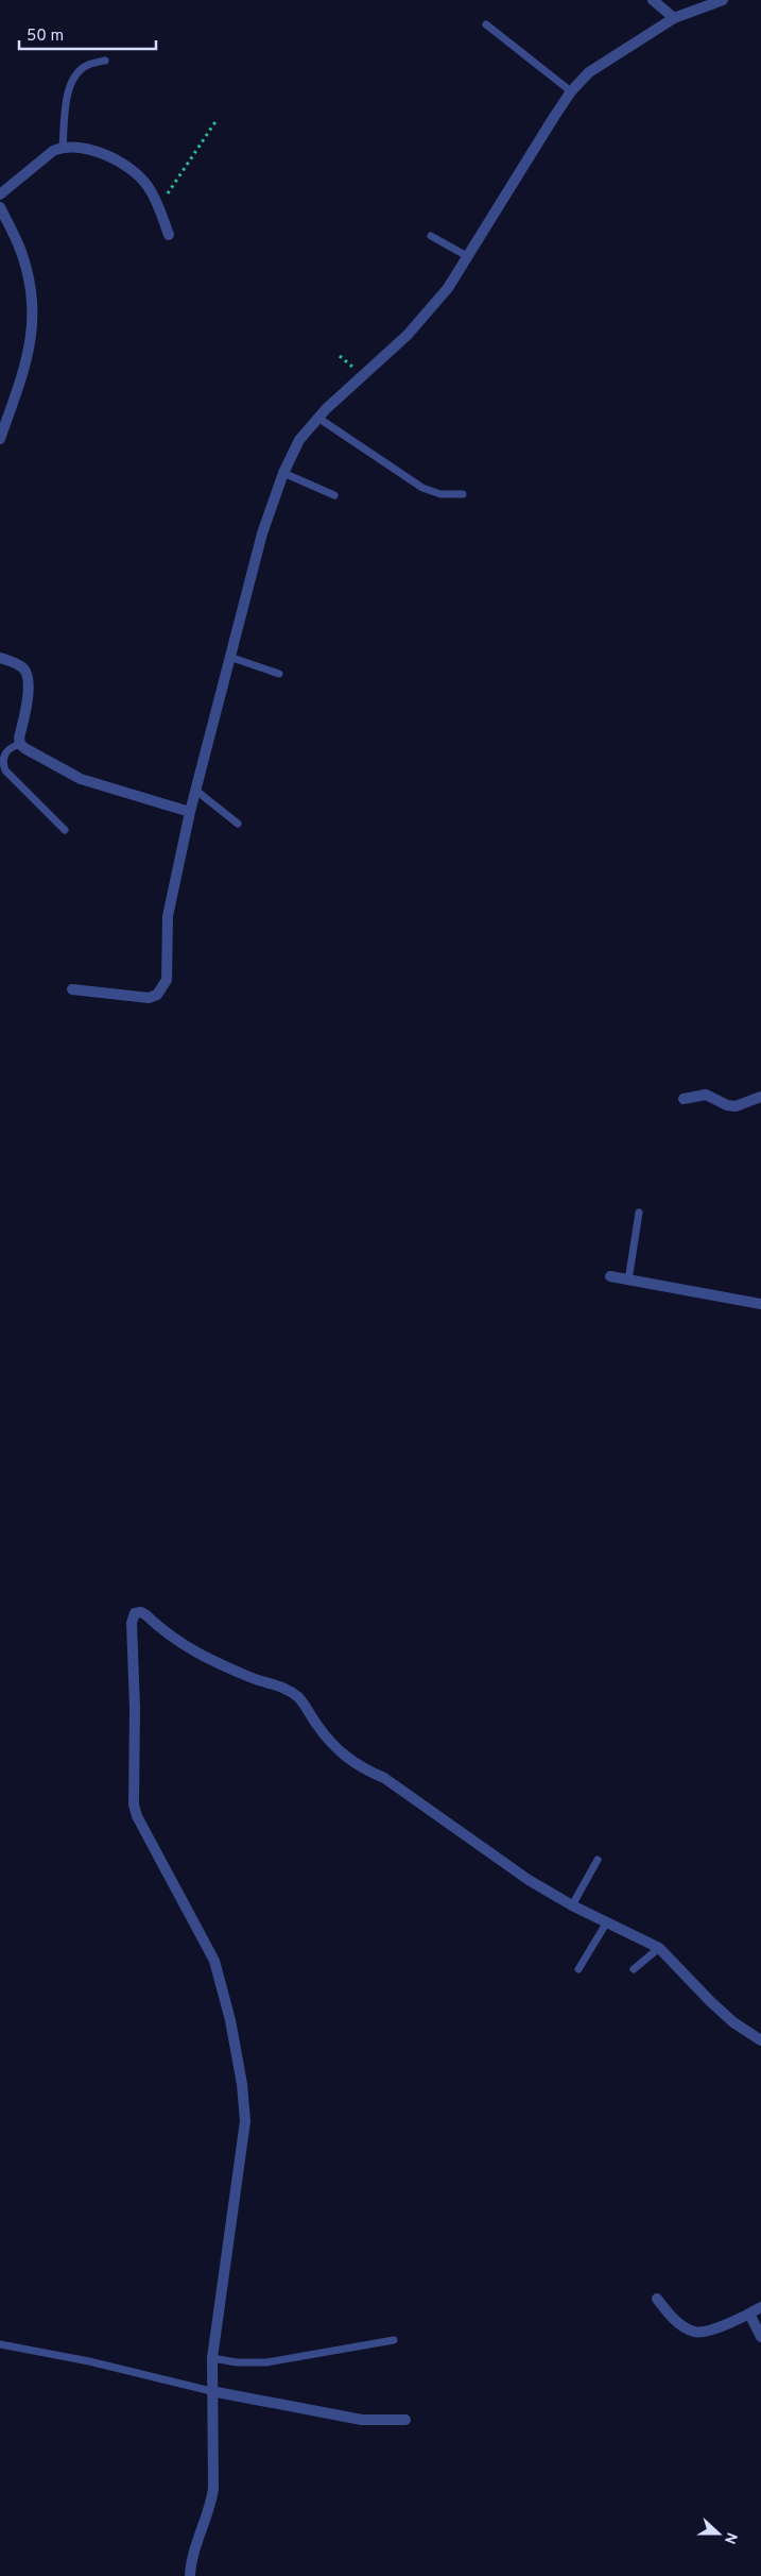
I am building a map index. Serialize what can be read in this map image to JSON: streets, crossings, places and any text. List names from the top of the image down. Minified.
{"scale_bar":"50 m","north":"right"}
